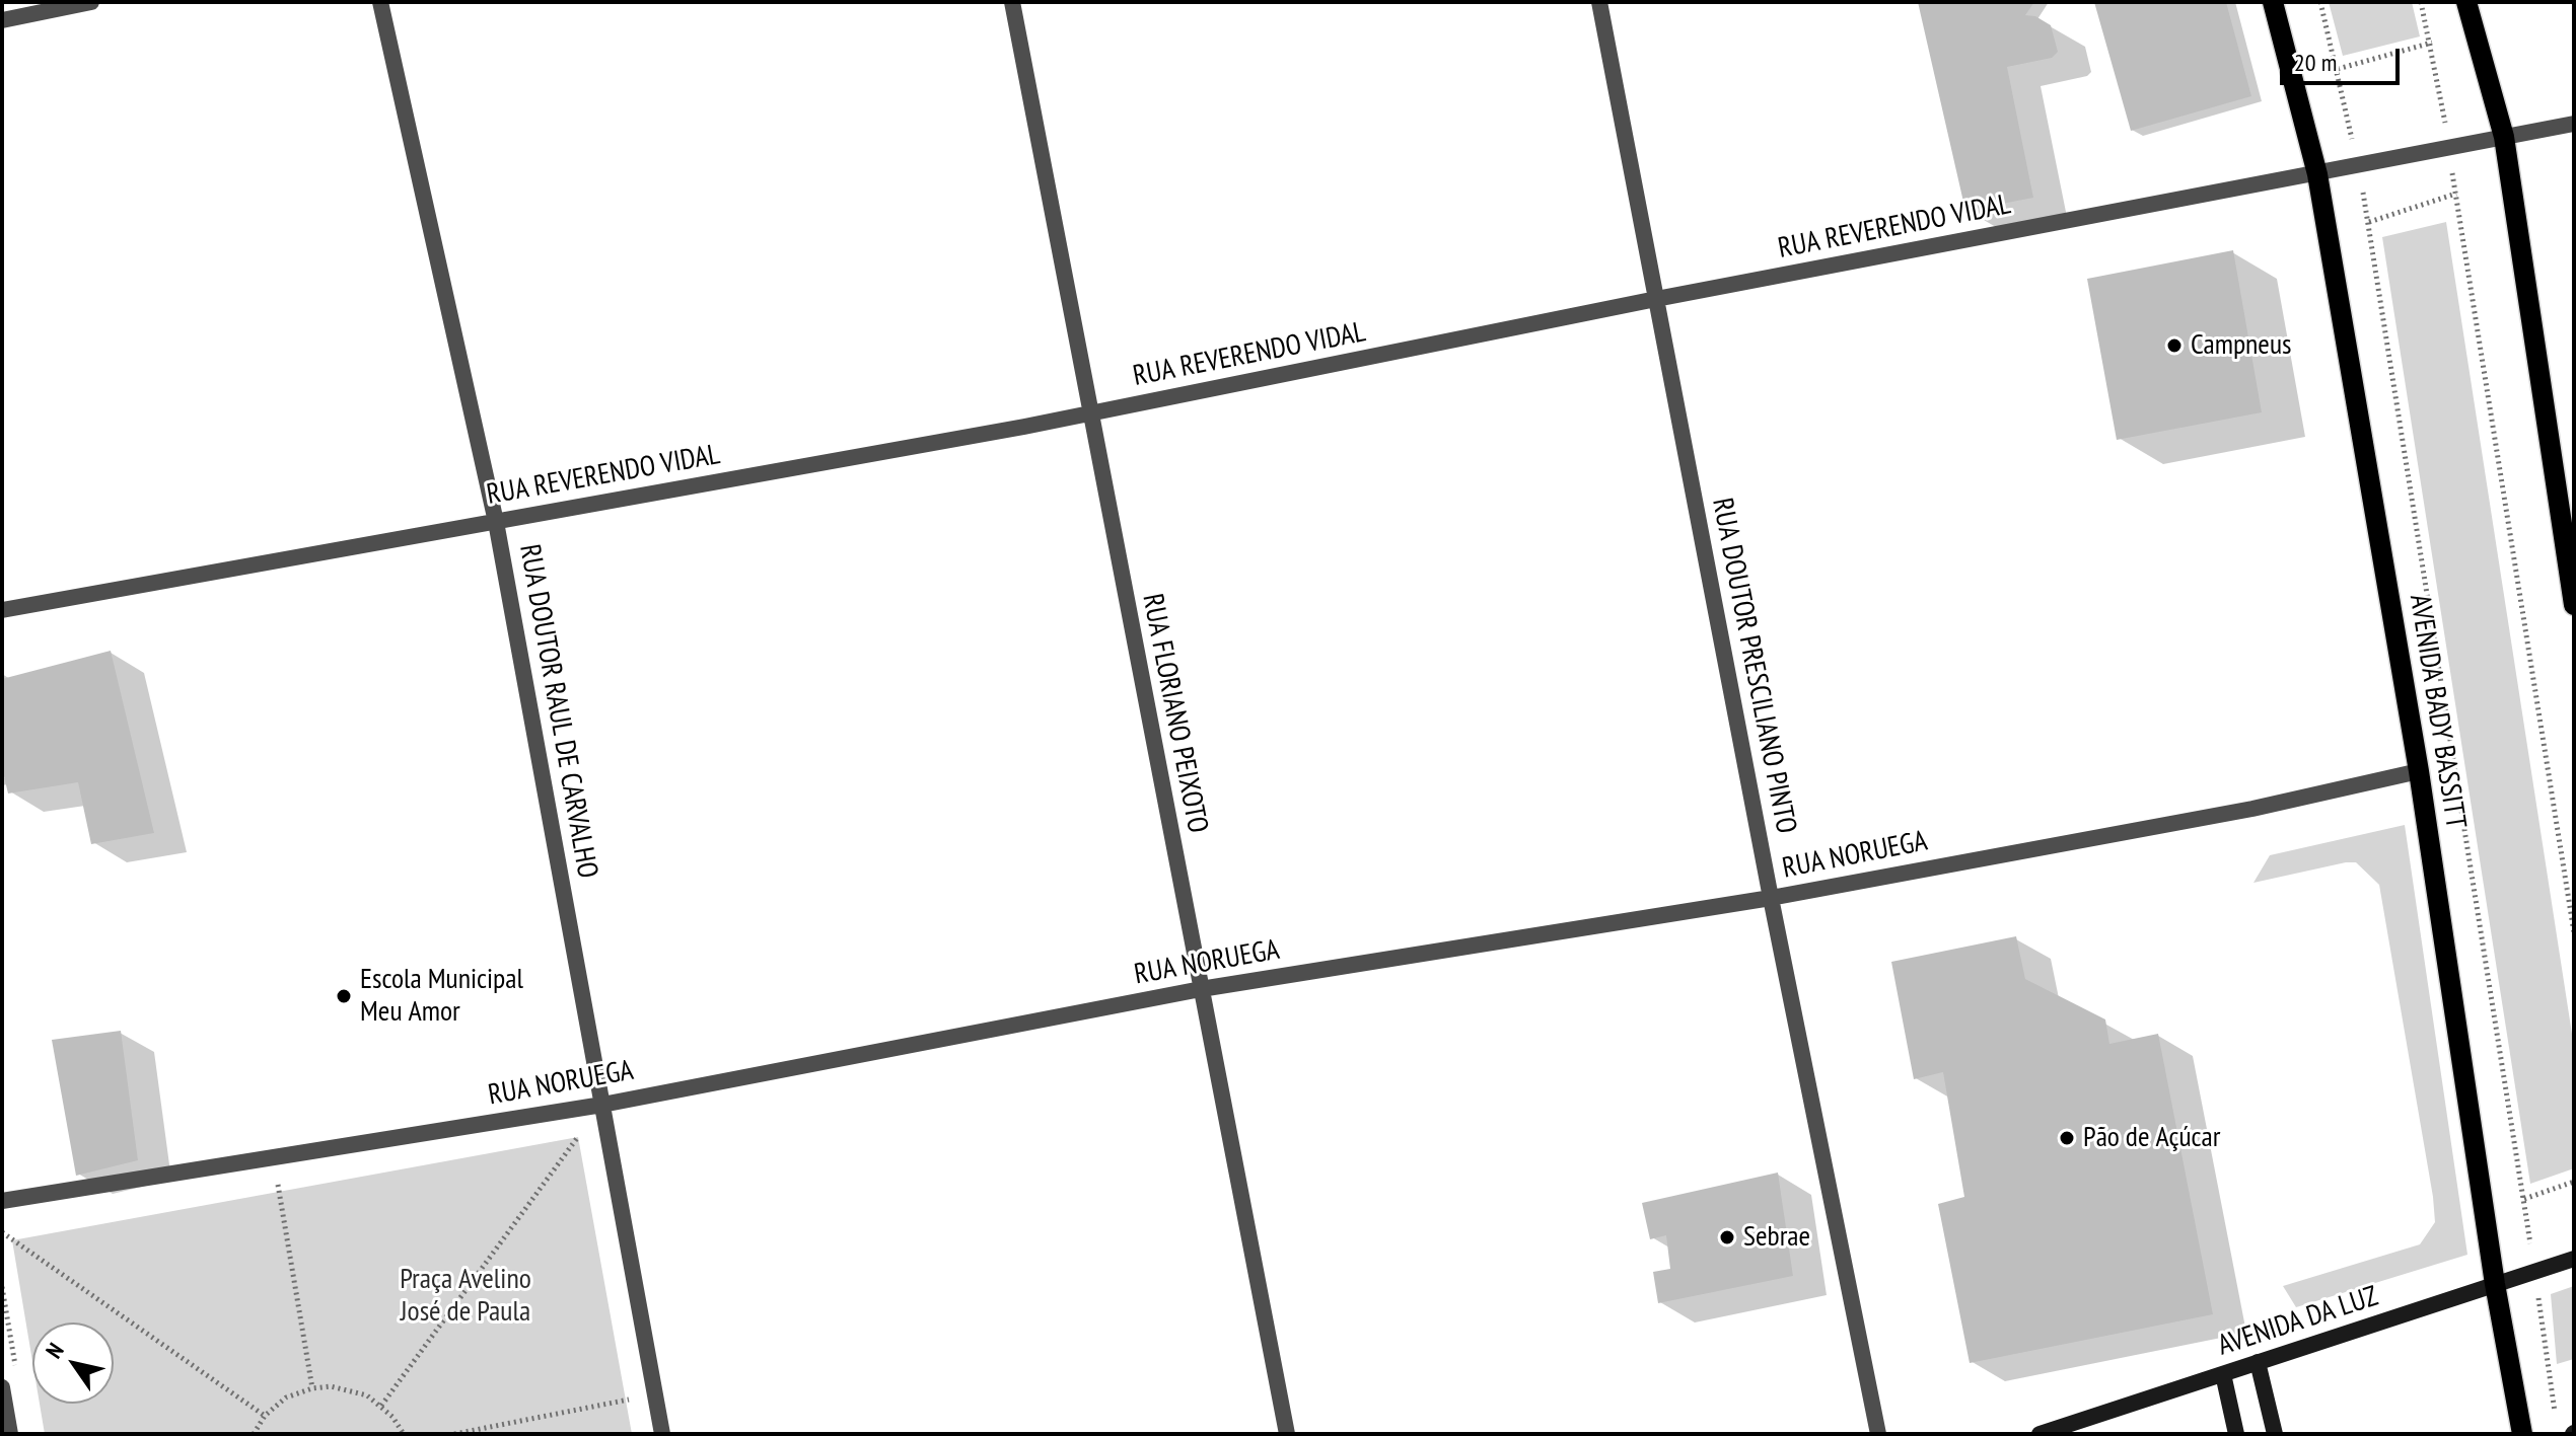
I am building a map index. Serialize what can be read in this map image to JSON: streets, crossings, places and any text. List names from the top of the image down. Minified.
{"streets":{"main road":["AVENIDA BADY BASSITT"],"street":["RUA REVERENDO VIDAL","RUA DOUTOR PRESCILIANO PINTO","RUA DOUTOR RAUL DE CARVALHO","RUA FLORIANO PEIXOTO","RUA NORUEGA","AVENIDA DA LUZ"]},"crossings":[["RUA REVERENDO VIDAL","RUA DOUTOR PRESCILIANO PINTO"],["RUA REVERENDO VIDAL","RUA DOUTOR RAUL DE CARVALHO"],["RUA REVERENDO VIDAL","AVENIDA BADY BASSITT"],["RUA REVERENDO VIDAL","RUA FLORIANO PEIXOTO"],["RUA DOUTOR PRESCILIANO PINTO","RUA NORUEGA"],["RUA DOUTOR RAUL DE CARVALHO","RUA NORUEGA"],["AVENIDA BADY BASSITT","RUA NORUEGA"],["AVENIDA BADY BASSITT","AVENIDA DA LUZ"],["RUA FLORIANO PEIXOTO","RUA NORUEGA"]],"parks":["Praça Avelino José de Paula"],"places":["Campneus","Escola Municipal Meu Amor","Pão de Açúcar","Sebrae"],"scale_bar":"20 m","north":"top left"}
